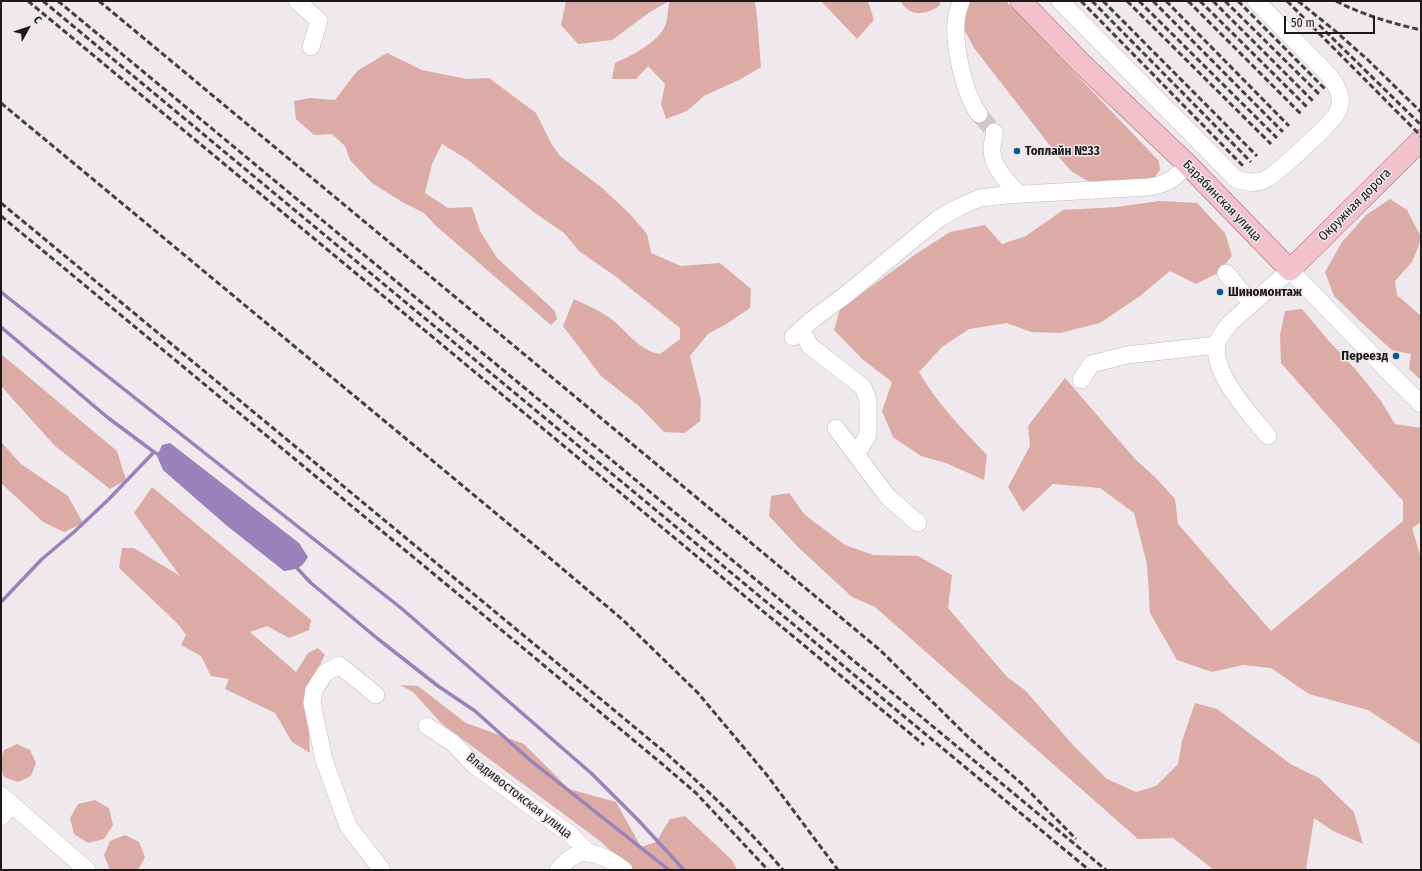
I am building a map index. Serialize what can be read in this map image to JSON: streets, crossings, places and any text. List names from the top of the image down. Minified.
{"streets":{"main road":["Барабинская улица","Окружная дорога"],"street":["Владивостокская улица"]},"crossings":[["Барабинская улица","Окружная дорога"]],"places":["Топлайн №33","Шиномонтаж","Переезд"],"scale_bar":"50 m","north":"top right"}
